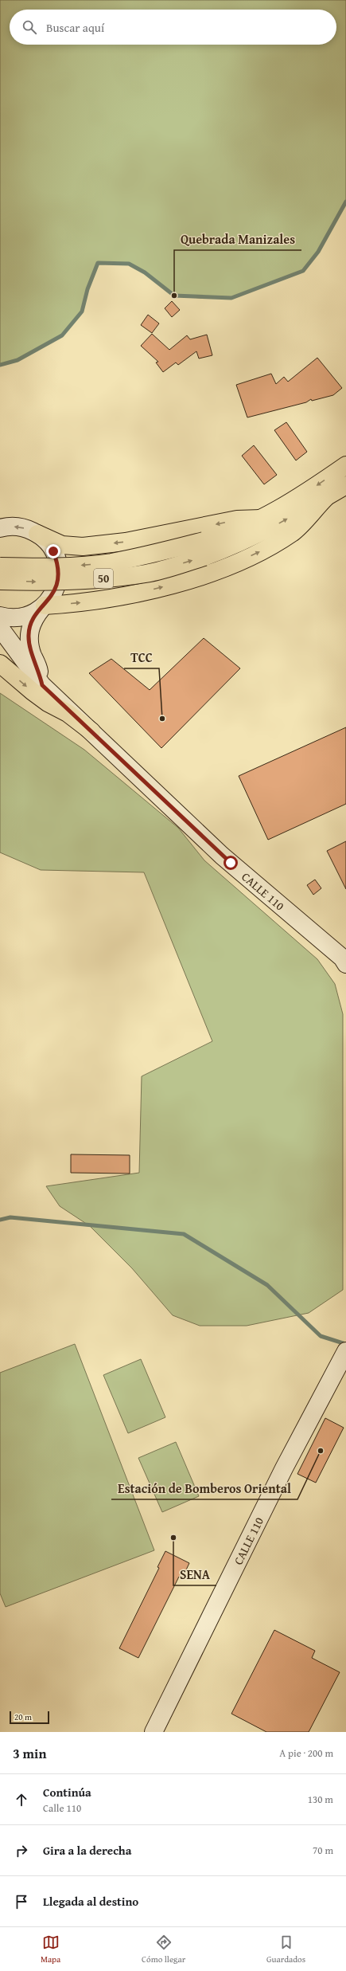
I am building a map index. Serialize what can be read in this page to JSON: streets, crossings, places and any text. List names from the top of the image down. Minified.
{"streets":{"highway":["50"],"main road":["CALLE 110"]},"places":["Quebrada Manizales","TCC","Estación de Bomberos Oriental","SENA"],"scale_bar":"20 m","page":{"search":"Buscar aquí","scale":"20 m","heading":["3 min","A pie · 200 m"],"list":[["Continúa","Calle 110","130 m"],["Gira a la derecha","70 m"],"Llegada al destino"],"nav":["Mapa","Cómo llegar","Guardados"]}}
